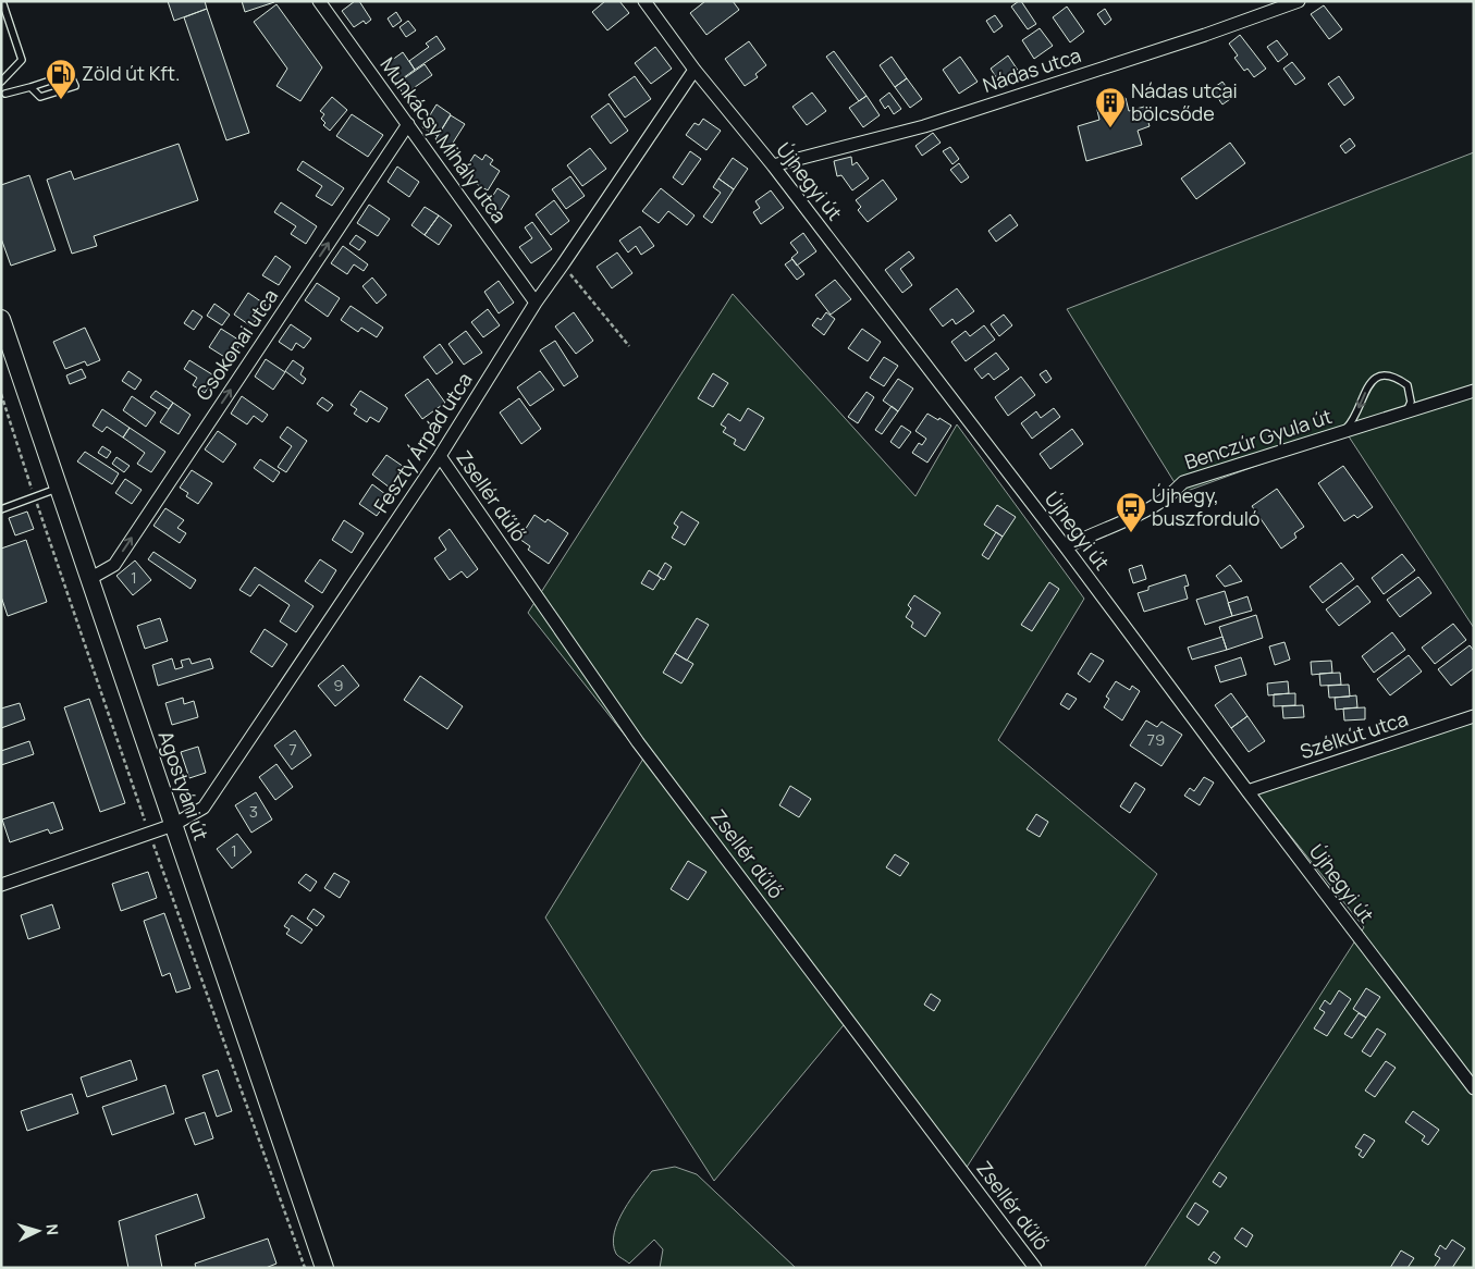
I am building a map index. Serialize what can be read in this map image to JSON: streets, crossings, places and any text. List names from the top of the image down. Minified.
{"streets":{"main road":["Agostyáni út"],"street":["Nádas utca","Munkácsy Mihály utca","Újhegyi út","Csokonai utca","Benczúr Gyula út","Feszty Árpád utca","Zsellér dűlő","Szélkút utca"]},"crossings":[["Nádas utca","Újhegyi út"],["Munkácsy Mihály utca","Csokonai utca"],["Munkácsy Mihály utca","Feszty Árpád utca"],["Újhegyi út","Benczúr Gyula út"],["Újhegyi út","Feszty Árpád utca"],["Újhegyi út","Szélkút utca"],["Csokonai utca","Agostyáni út"],["Feszty Árpád utca","Zsellér dűlő"],["Feszty Árpád utca","Agostyáni út"]],"one_way":["Csokonai utca"],"places":{"fuel station":["Zöld út Kft."],"building":["Nádas utcai bölcsőde"],"bus stop":["Újhegy, buszforduló"]},"house_numbers":["1","9","79","7","3","1"],"north":"right"}
